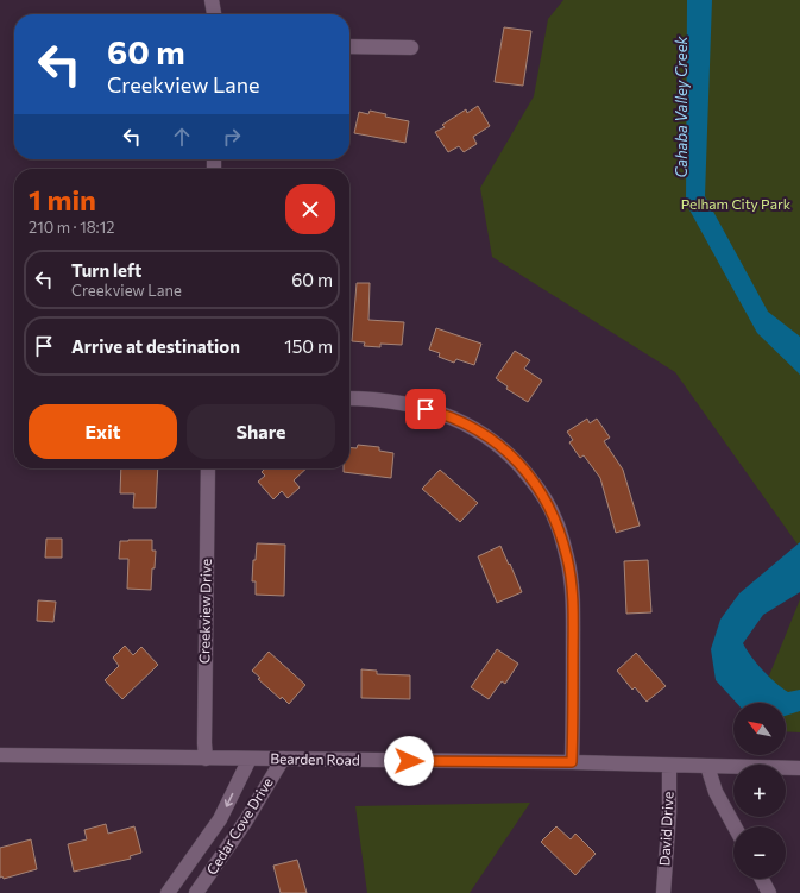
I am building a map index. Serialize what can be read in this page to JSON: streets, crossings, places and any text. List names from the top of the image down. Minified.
{"streets":{"street":["Creekview Drive","Bearden Road","Cedar Cove Drive","David Drive"]},"crossings":[["Creekview Drive","Bearden Road"],["Bearden Road","Cedar Cove Drive"],["Bearden Road","David Drive"]],"water":["Cahaba Valley Creek"],"parks":["Pelham City Park"],"north":"top left","page":{"turn":["60 m","Creekview Lane"],"heading":["1 min","210 m · 18:12"],"list":[{"name":"Turn left","note":"Creekview Lane","value":"60 m"},{"name":"Arrive at destination","value":"150 m"}],"buttons":["Exit","Share"],"map_buttons":["+","−"]}}
